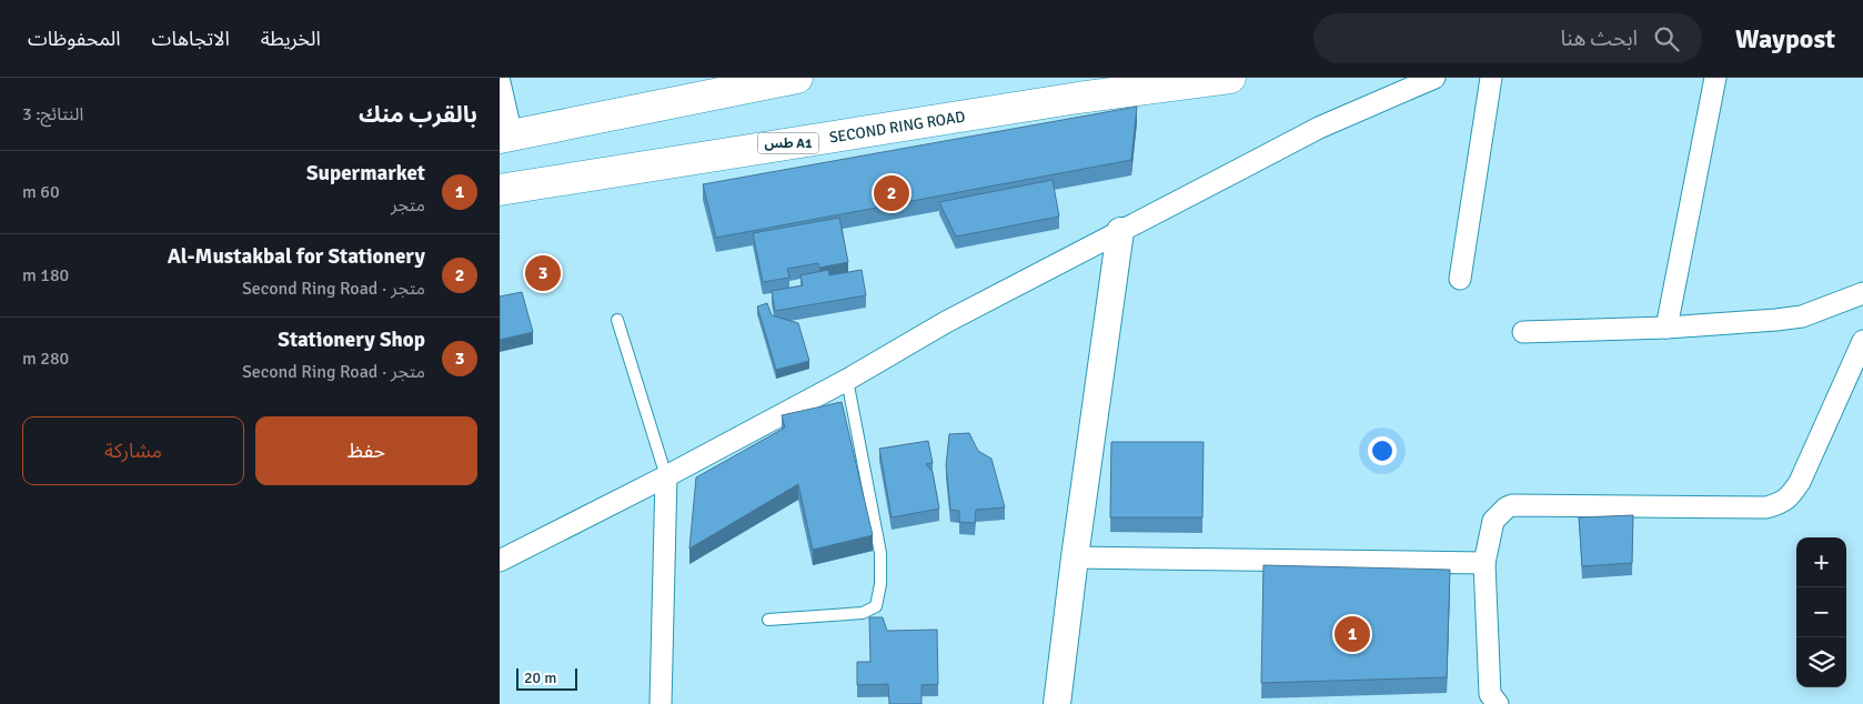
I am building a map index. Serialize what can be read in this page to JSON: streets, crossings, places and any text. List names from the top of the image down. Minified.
{"streets":{"highway":["SECOND RING ROAD","طس A1"]},"scale_bar":"20 m","page":{"header":"Waypost","search":"ابحث هنا","nav":["الخريطة","الاتجاهات","المحفوظات"],"heading":["بالقرب منك","النتائج: 3"],"list":[{"mark":"1","name":"Supermarket","note":"متجر","value":"60 m"},{"mark":"2","name":"Al-Mustakbal for Stationery","note":"متجر · Second Ring Road","value":"180 m"},{"mark":"3","name":"Stationery Shop","note":"متجر · Second Ring Road","value":"280 m"}],"pins":["2","3","1"],"buttons":["حفظ","مشاركة"],"map_buttons":["+","−"],"scale":"20 m"}}
